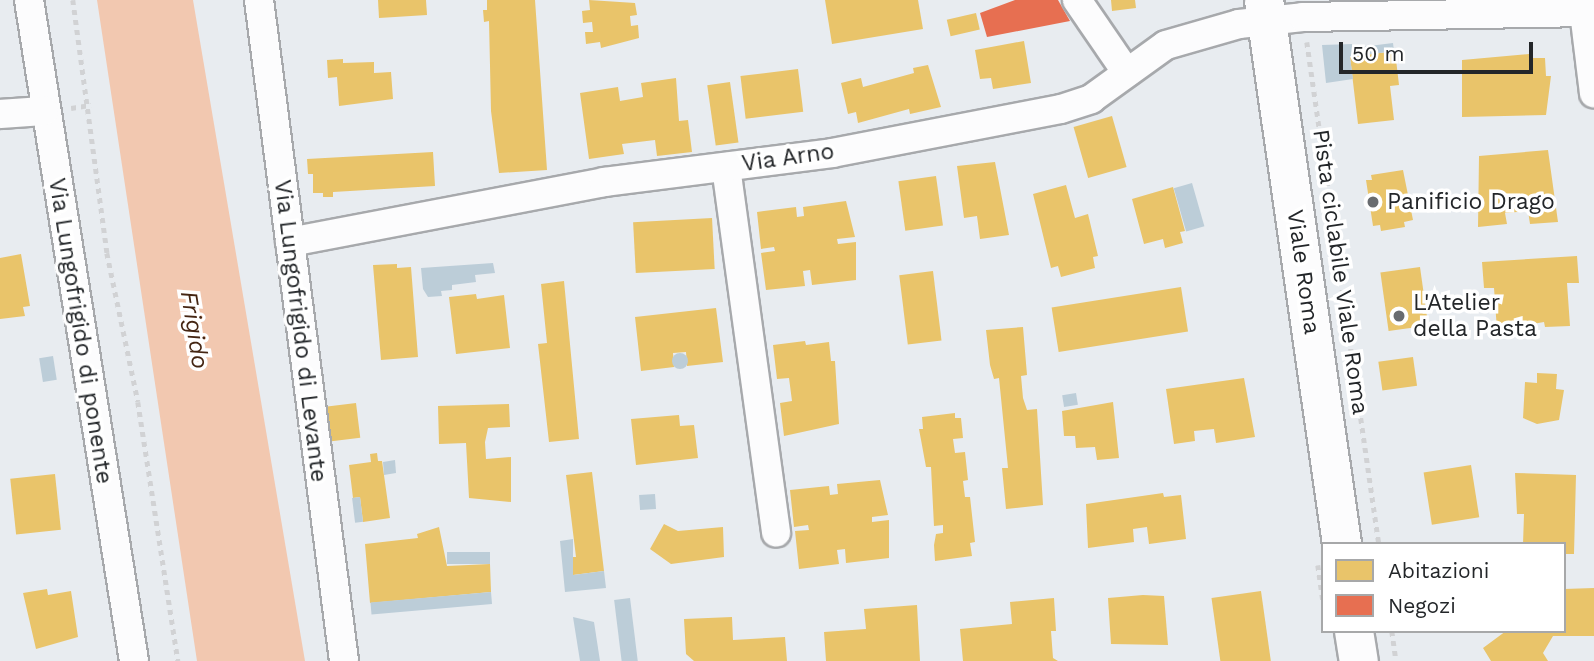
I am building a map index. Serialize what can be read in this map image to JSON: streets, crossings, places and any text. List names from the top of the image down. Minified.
{"streets":{"main road":["Viale Roma"],"street":["Via Arno","Via Lungofrigido di ponente","Via Lungofrigido di Levante"],"path":["Pista ciclabile Viale Roma"]},"crossings":[["Via Arno","Viale Roma"],["Via Arno","Pista ciclabile Viale Roma"],["Via Arno","Via Lungofrigido di Levante"],["Viale Roma","Pista ciclabile Viale Roma"]],"water":["Frigido"],"places":["Panificio Drago","L'Atelier della Pasta"],"legend":["Abitazioni","Negozi"],"scale_bar":"50 m"}
